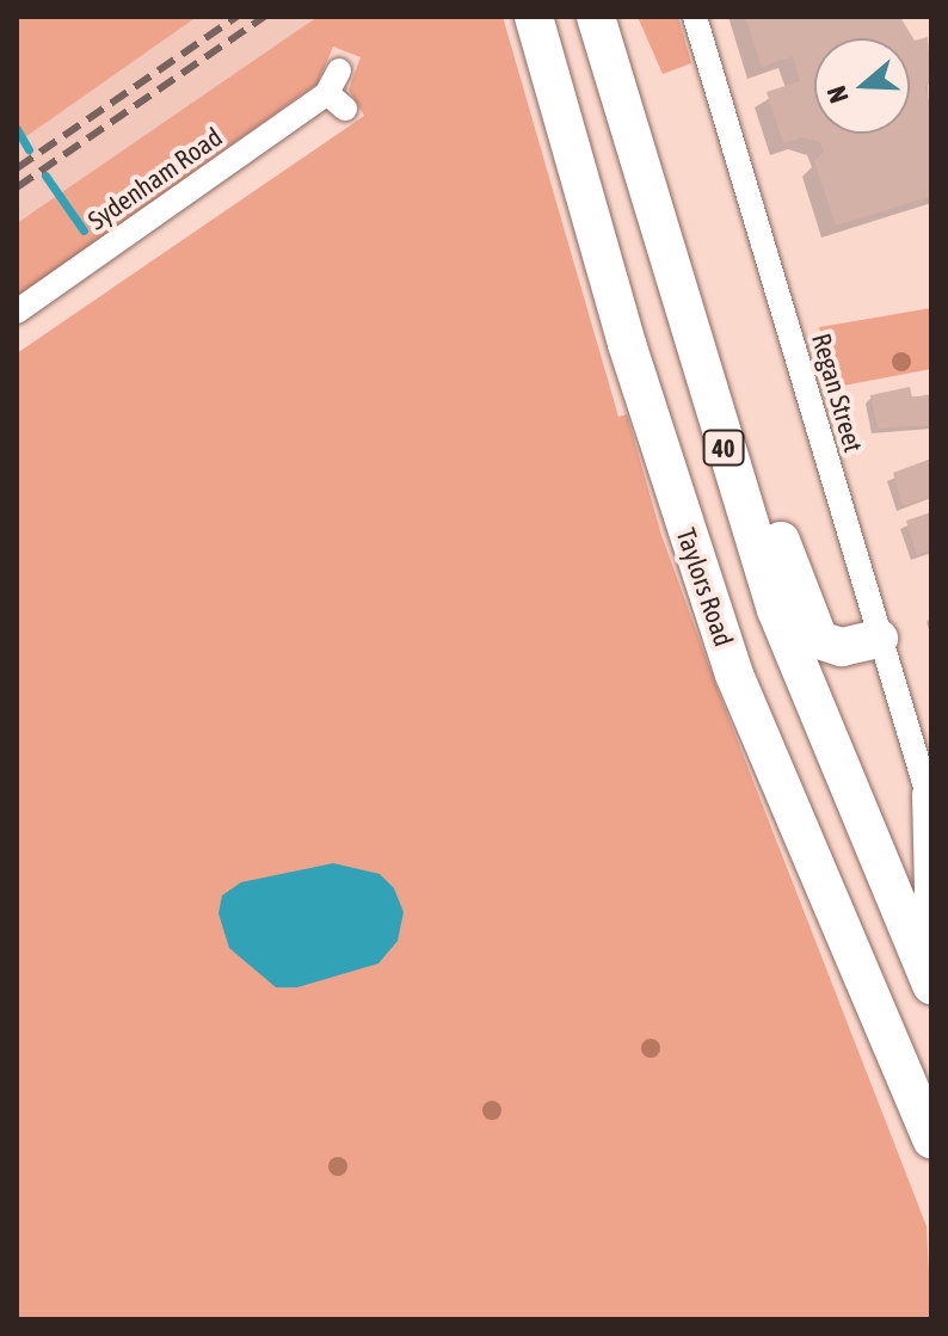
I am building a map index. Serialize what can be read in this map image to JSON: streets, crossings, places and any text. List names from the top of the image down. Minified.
{"streets":{"main road":["40","Taylors Road"],"street":["Sydenham Road","Regan Street"]},"crossings":[["Regan Street","40"]],"north":"left"}
